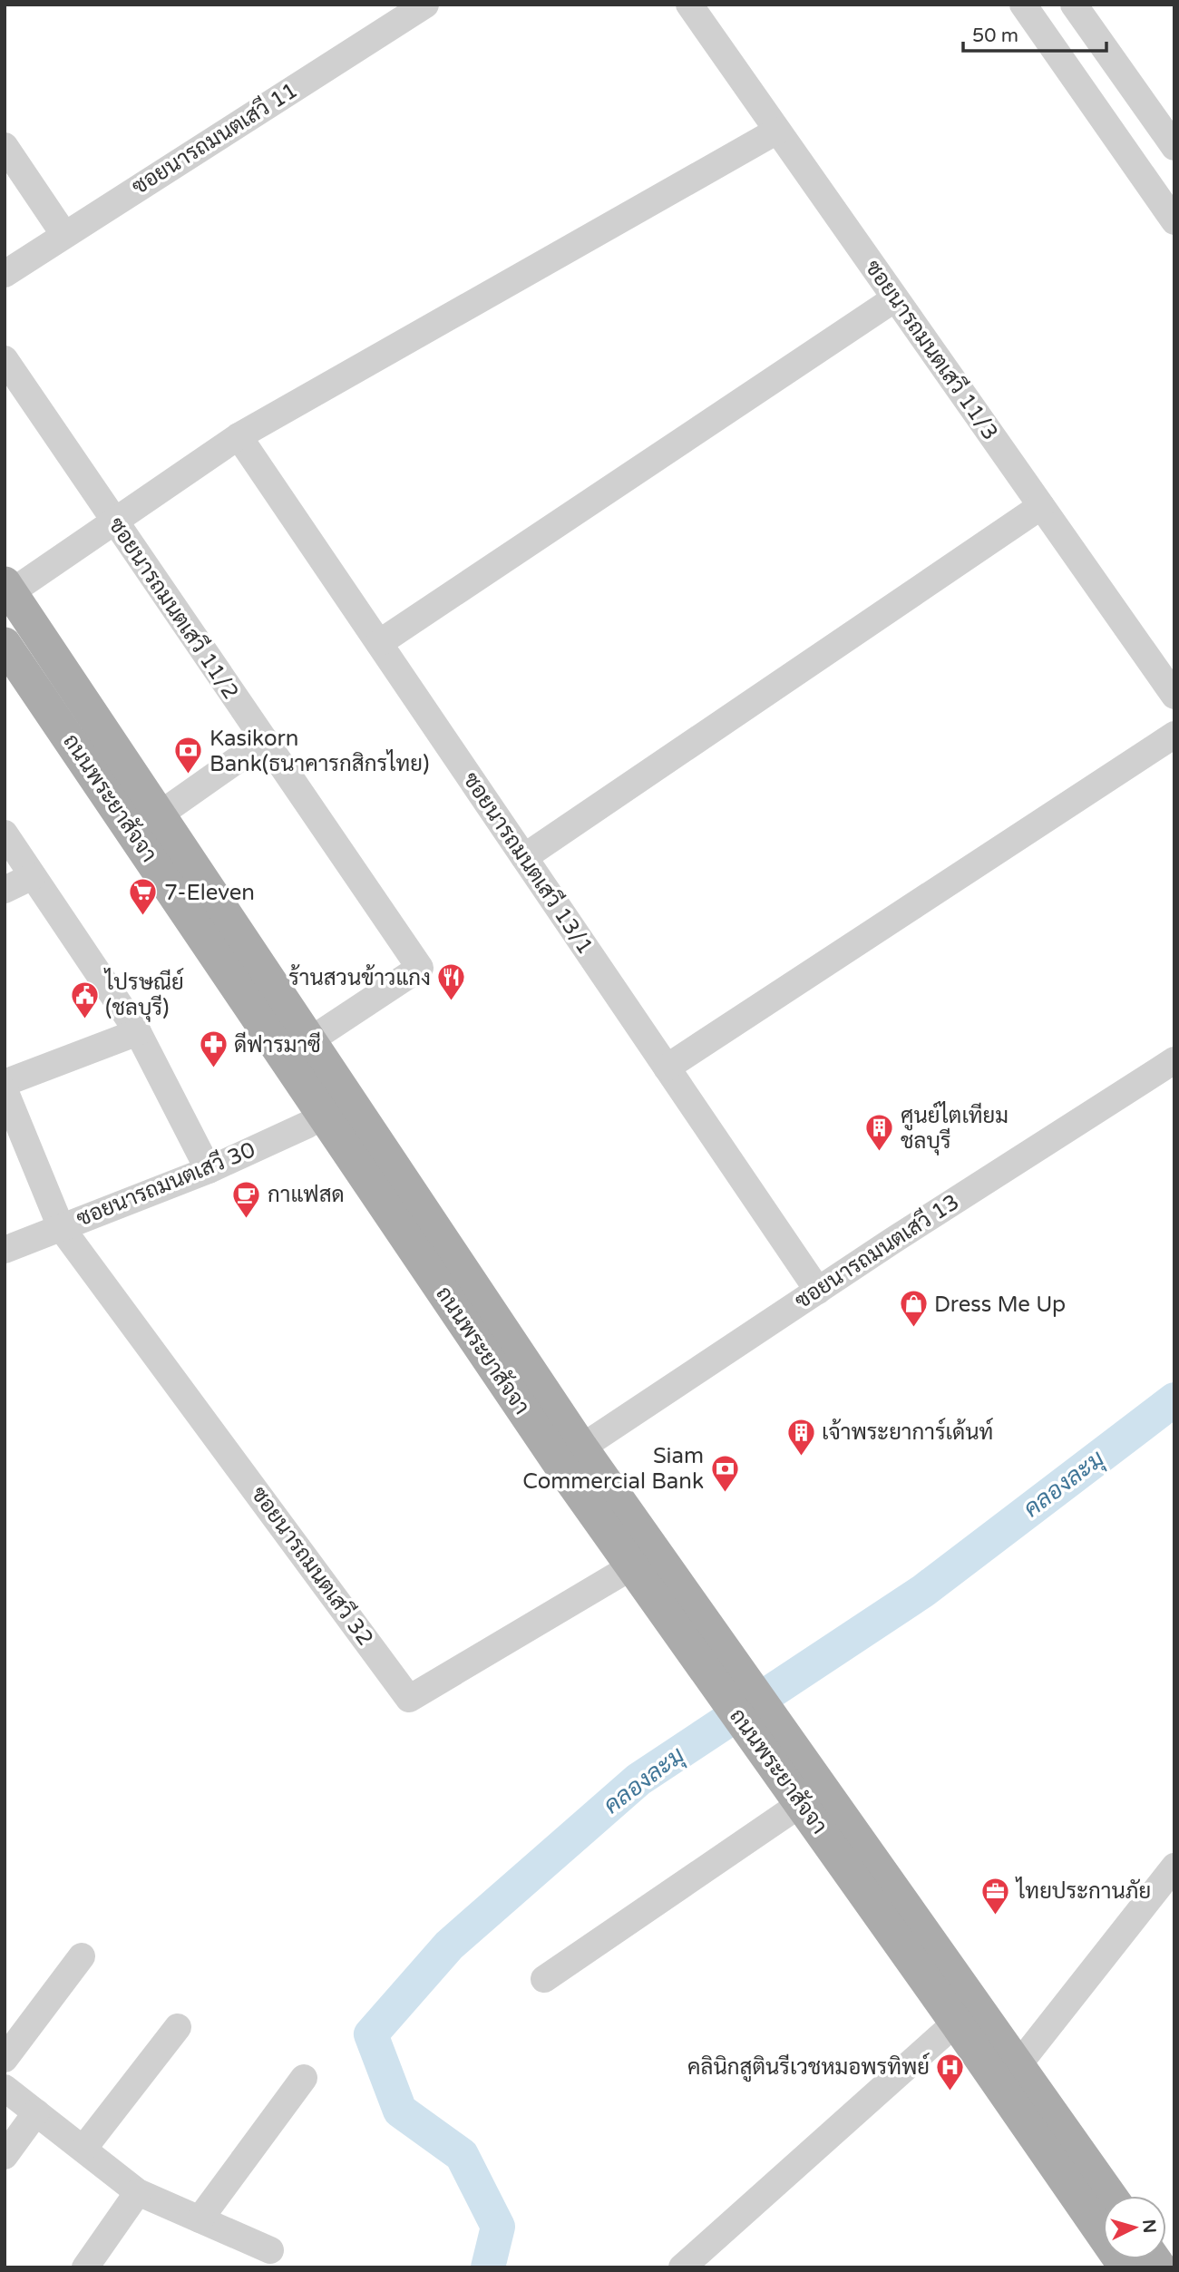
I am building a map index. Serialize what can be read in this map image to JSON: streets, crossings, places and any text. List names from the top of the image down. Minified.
{"streets":{"main road":["ถนนพระยาสัจจา"],"street":["ซอยนารถมนตเสวี 11","ซอยนารถมนตเสวี 11/3","ซอยนารถมนตเสวี 11/2","ซอยนารถมนตเสวี 13/1","ซอยนารถมนตเสวี 30","ซอยนารถมนตเสวี 13","ซอยนารถมนตเสวี 32"]},"crossings":[["ซอยนารถมนตเสวี 11/2","ถนนพระยาสัจจา"],["ถนนพระยาสัจจา","ซอยนารถมนตเสวี 30"],["ถนนพระยาสัจจา","ซอยนารถมนตเสวี 13"],["ถนนพระยาสัจจา","ซอยนารถมนตเสวี 32"],["ซอยนารถมนตเสวี 13/1","ซอยนารถมนตเสวี 13"],["ซอยนารถมนตเสวี 30","ซอยนารถมนตเสวี 32"]],"water":["คลองละมุ"],"places":{"bank":["Kasikorn Bank(ธนาคารกสิกรไทย)","Siam Commercial Bank"],"supermarket":["7-Eleven"],"restaurant":["ร้านสวนข้าวแกง"],"public building":["ไปรษณีย์ (ชลบุรี)"],"pharmacy":["ดีฟารมาซี"],"building":["ศูนย์ไตเทียม ชลบุรี","เจ้าพระยาการ์เด้นท์"],"cafe":["กาแฟสด"],"shop":["Dress Me Up"],"office":["ไทยประกานภัย"],"hospital":["คลินิกสูตินรีเวชหมอพรทิพย์"]},"scale_bar":"50 m","north":"right"}
